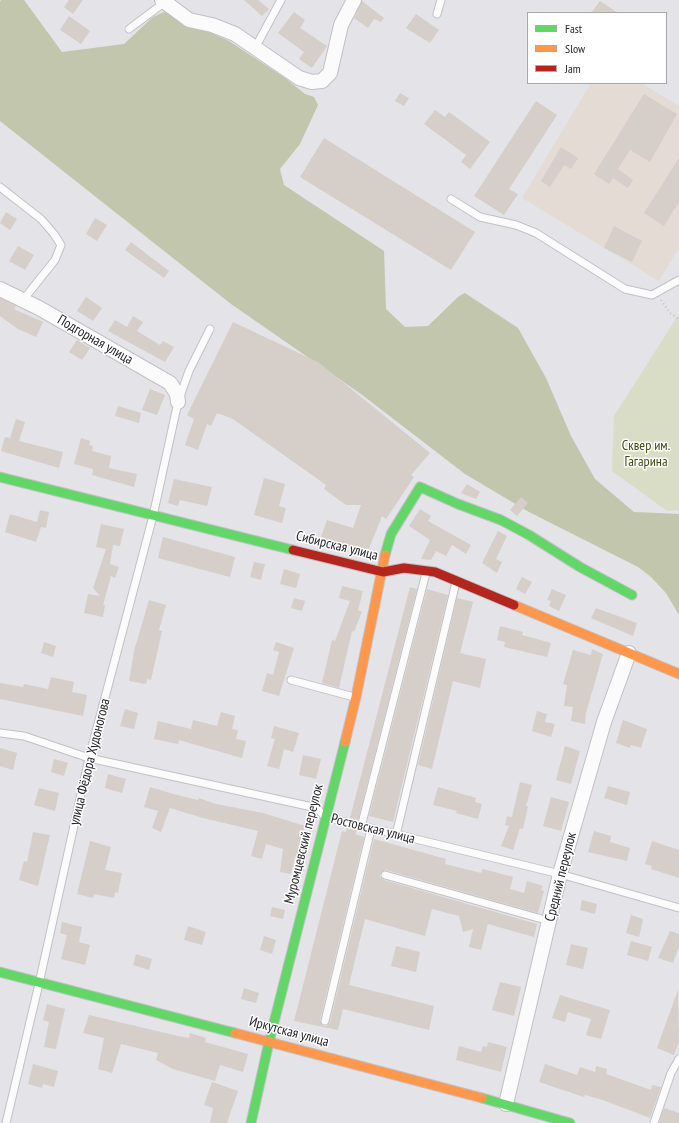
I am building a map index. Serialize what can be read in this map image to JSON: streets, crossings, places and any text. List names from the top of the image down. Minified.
{"streets":{"street":["Подгорная улица","Сибирская улица","Муромцевский переулок","Средний переулок","Иркутская улица"],"lane":["улица Фёдора Худоногова","Ростовская улица"]},"crossings":[["Подгорная улица","улица Фёдора Худоногова"],["Сибирская улица","улица Фёдора Худоногова"],["Сибирская улица","Муромцевский переулок"],["Сибирская улица","Средний переулок"],["улица Фёдора Худоногова","Ростовская улица"],["улица Фёдора Худоногова","Иркутская улица"],["Ростовская улица","Муромцевский переулок"],["Ростовская улица","Средний переулок"],["Муромцевский переулок","Иркутская улица"],["Средний переулок","Иркутская улица"]],"parks":["Сквер им. Гагарина"],"legend":["Fast","Slow","Jam"]}
